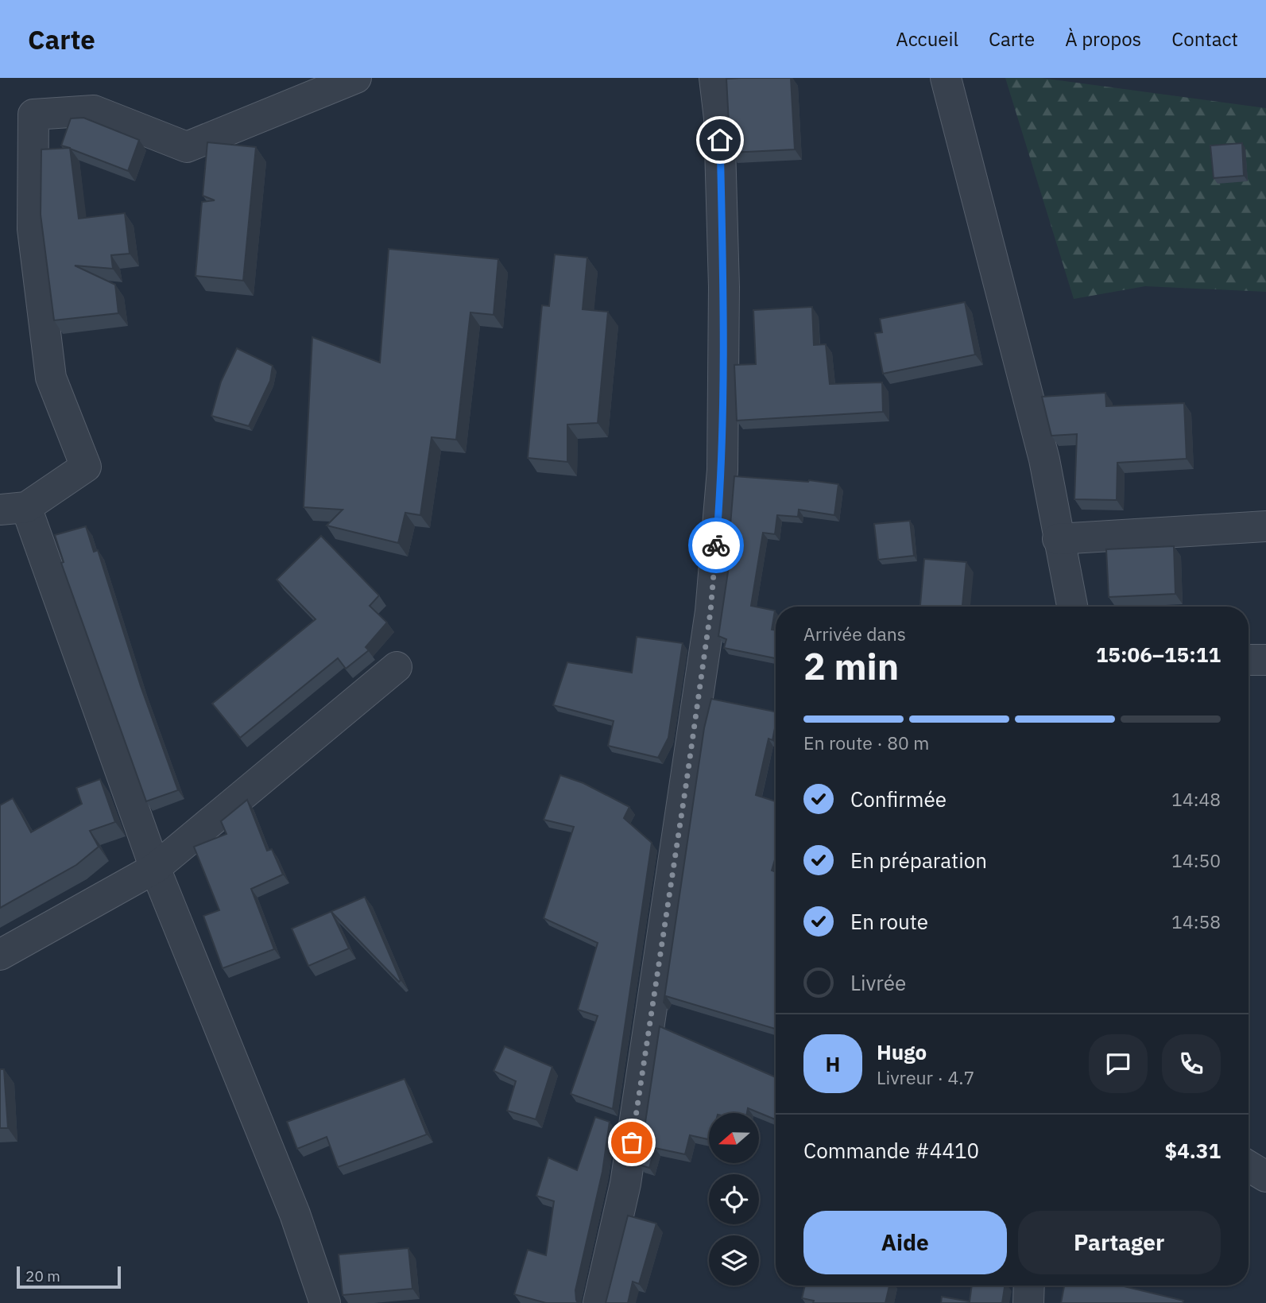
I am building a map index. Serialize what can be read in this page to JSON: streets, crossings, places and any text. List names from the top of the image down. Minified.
{"scale_bar":"20 m","north":"left","page":{"header":"Carte","nav":["Accueil","Carte","À propos","Contact"],"heading":["2 min","Arrivée dans","15:06–15:11"],"panel":["Hugo","Livreur · 4.7","Commande #4410","$4.31"],"bar":"En route · 80 m","list":[["Confirmée","14:48"],["En préparation","14:50"],["En route","14:58"],"Livrée"],"round":"H","buttons":["Aide","Partager"],"scale":"20 m"}}
